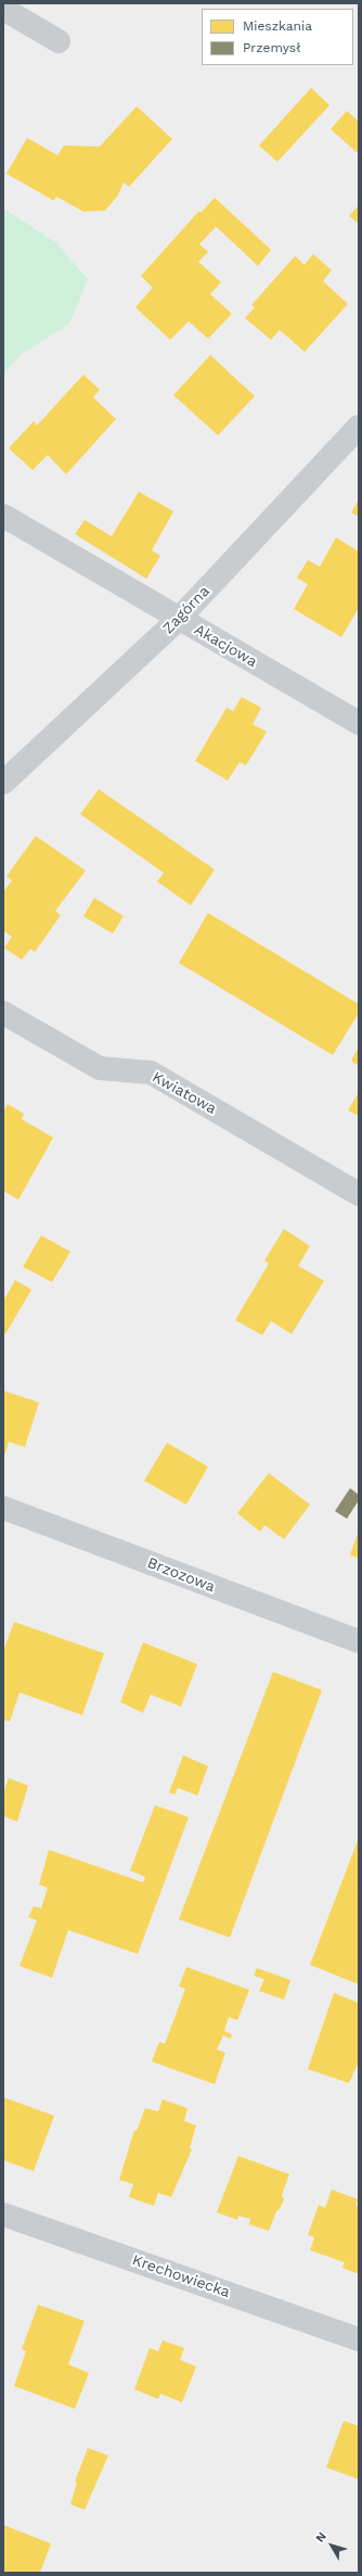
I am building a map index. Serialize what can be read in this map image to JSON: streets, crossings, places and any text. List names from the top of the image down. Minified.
{"streets":{"street":["Zagórna","Akacjowa","Kwiatowa","Brzozowa","Krechowiecka"]},"crossings":[["Zagórna","Akacjowa"]],"legend":["Mieszkania","Przemysł"],"north":"top left"}
